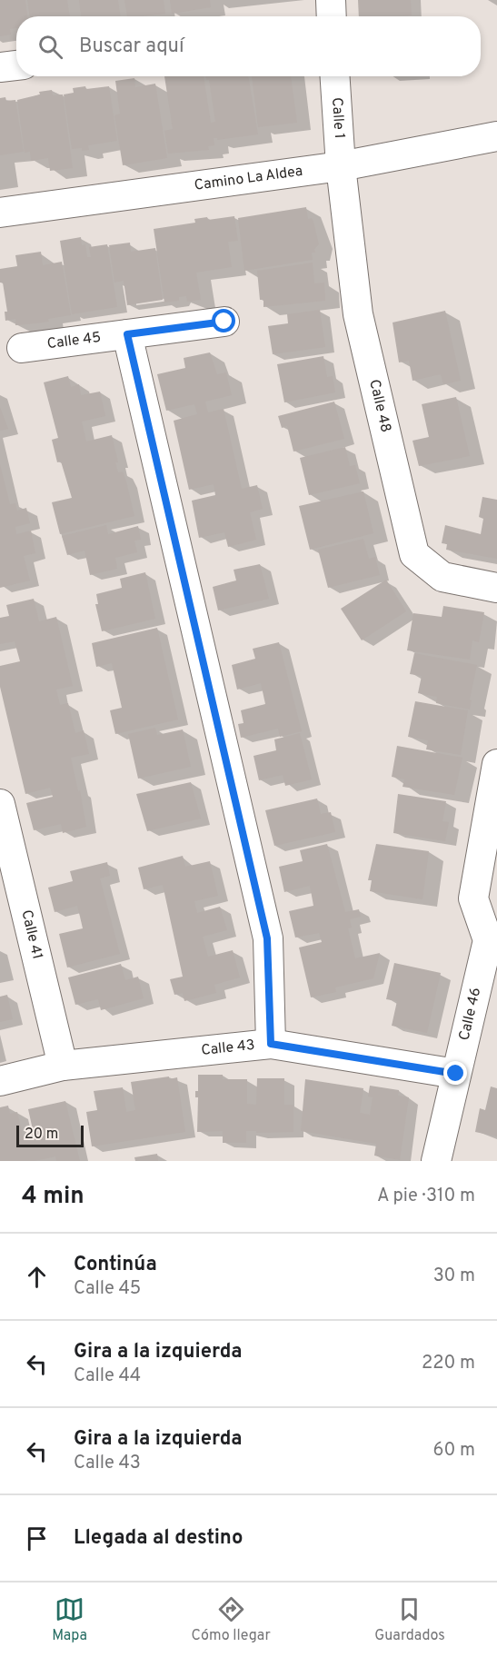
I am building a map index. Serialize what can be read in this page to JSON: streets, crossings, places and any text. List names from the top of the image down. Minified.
{"streets":{"street":["Calle 1","Camino La Aldea","Calle 45","Calle 48","Calle 41","Calle 46","Calle 43"]},"crossings":[["Calle 1","Camino La Aldea"],["Calle 1","Calle 48"],["Camino La Aldea","Calle 48"],["Calle 41","Calle 43"],["Calle 46","Calle 43"]],"scale_bar":"20 m","page":{"search":"Buscar aquí","scale":"20 m","heading":["4 min","A pie · 310 m"],"list":[["Continúa","Calle 45","30 m"],["Gira a la izquierda","Calle 44","220 m"],["Gira a la izquierda","Calle 43","60 m"],"Llegada al destino"],"nav":["Mapa","Cómo llegar","Guardados"]}}
